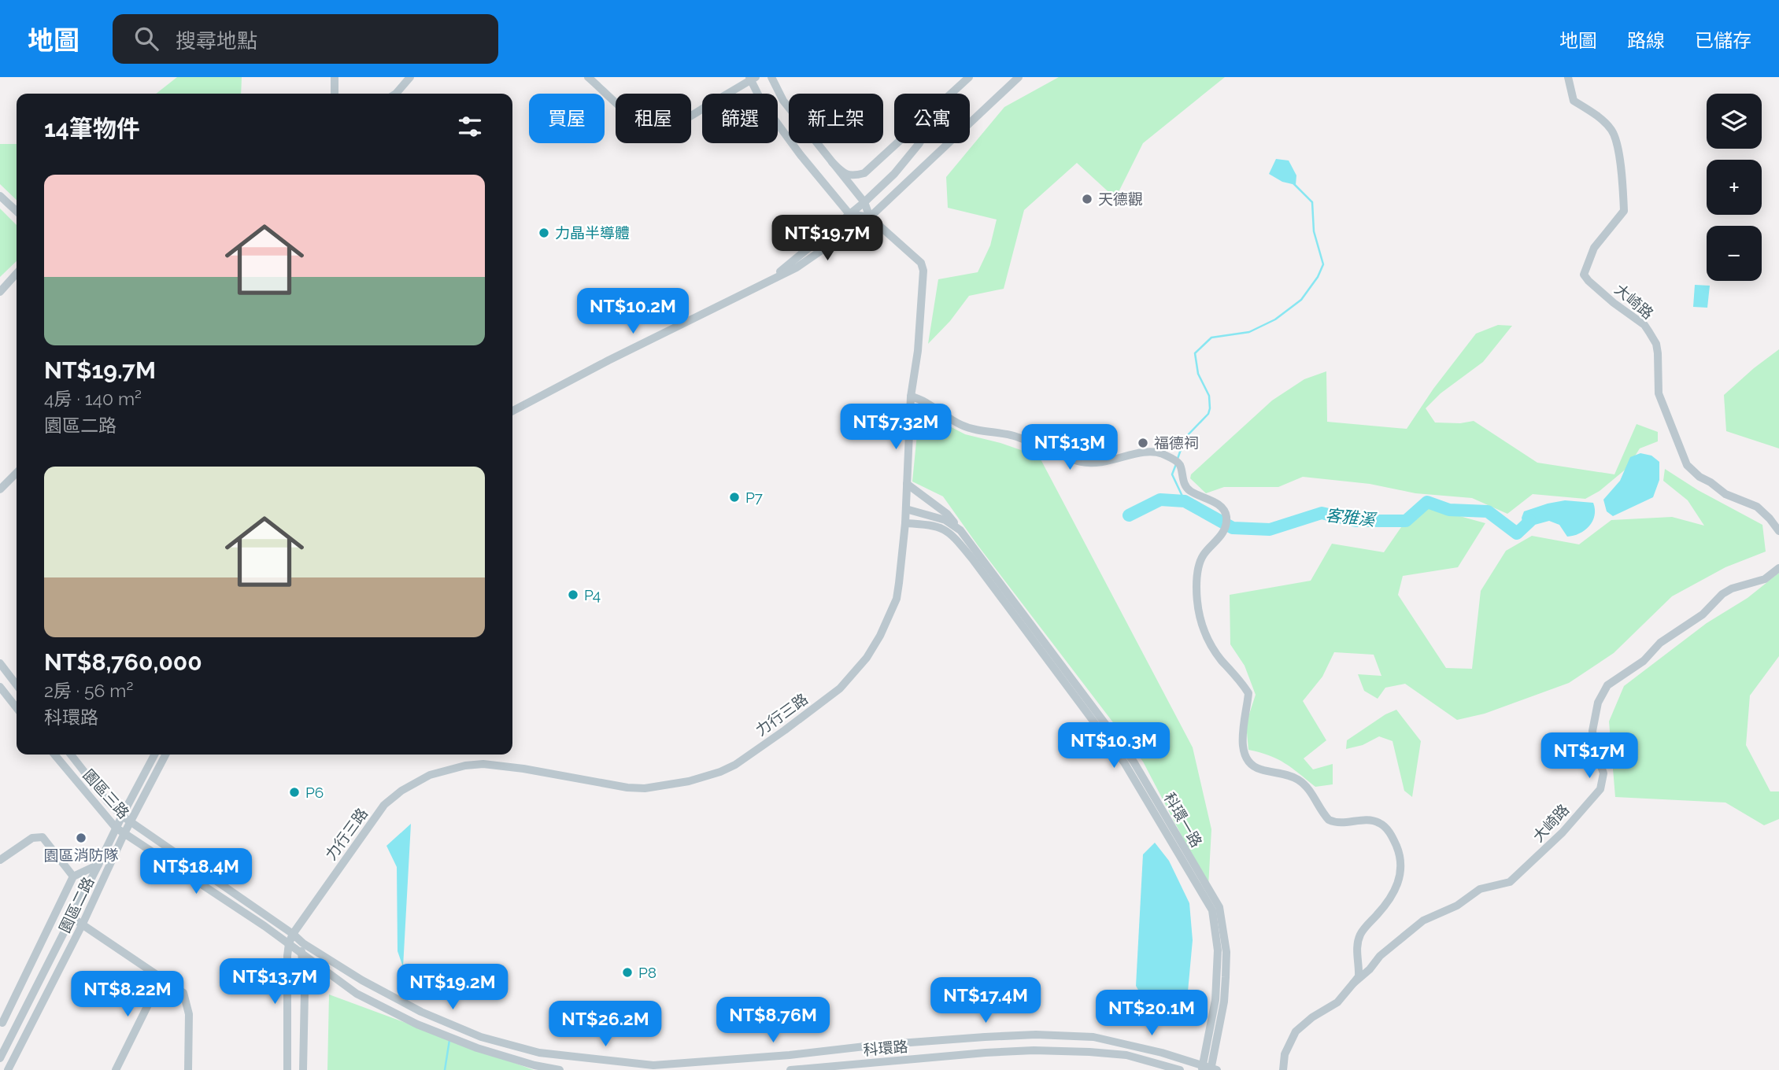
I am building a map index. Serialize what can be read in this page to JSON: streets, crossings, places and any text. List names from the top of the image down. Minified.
{"streets":{"street":["大崎路","力行三路","園區三路","科環一路","園區二路","科環路"]},"crossings":[["力行三路","園區三路"],["力行三路","科環一路"],["力行三路","科環路"],["園區三路","園區二路"],["園區三路","科環路"],["科環一路","科環路"]],"water":["客雅溪"],"places":["天德觀","力晶半導體","福德祠","P7","P4","P6","園區消防隊","P8"],"page":{"header":"地圖","search":"搜尋地點","nav":["地圖","路線","已儲存"],"map_buttons":["+","−"],"chip":["買屋","租屋","篩選","新上架","公寓"],"heading":"14筆物件","list":[{"name":"NT$19.7M","note":"4房 · 140 m² · 園區二路"},{"name":"NT$8,760,000","note":"2房 · 56 m² · 科環路"}],"price":["NT$19.7M","NT$10.2M","NT$7.32M","NT$13M","NT$10.3M","NT$17M","NT$18.4M","NT$13.7M","NT$19.2M","NT$8.22M","NT$17.4M","NT$20.1M","NT$8.76M","NT$26.2M"]}}
